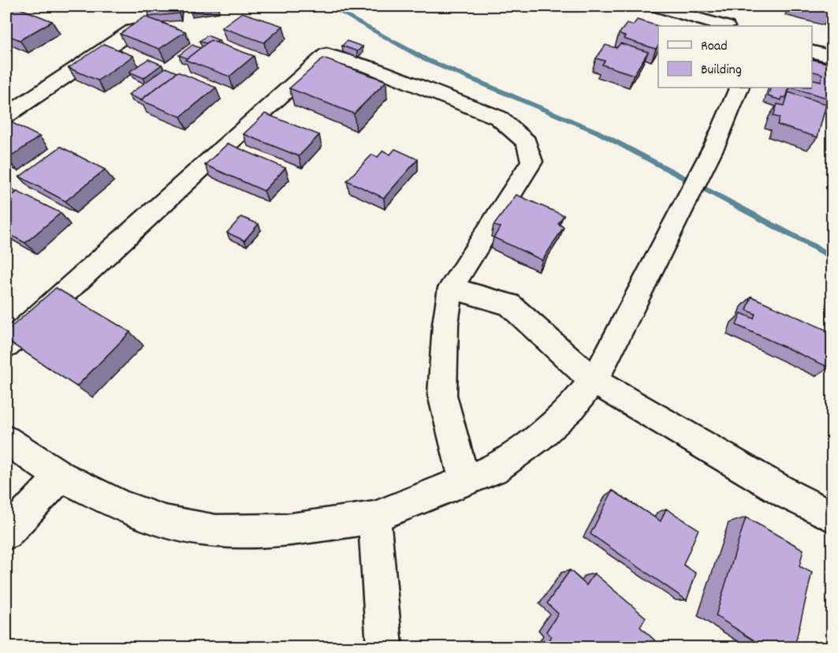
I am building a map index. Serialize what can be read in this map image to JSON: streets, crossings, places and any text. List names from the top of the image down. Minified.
{"legend":["Road","Building"]}
